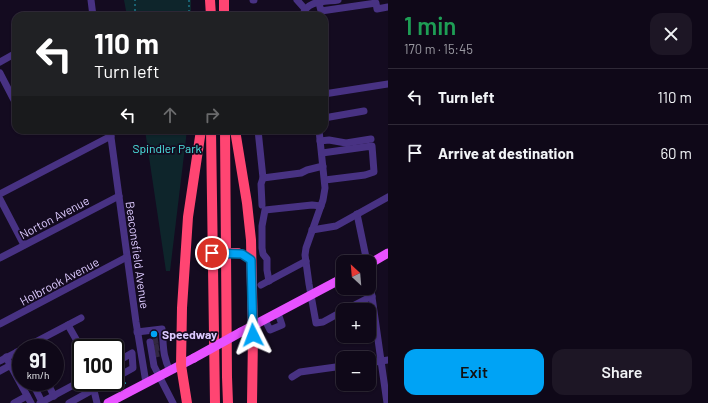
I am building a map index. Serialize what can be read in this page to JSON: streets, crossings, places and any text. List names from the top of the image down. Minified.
{"streets":{"street":["Norton Avenue","Beaconsfield Avenue","Holbrook Avenue"]},"crossings":[["Norton Avenue","Beaconsfield Avenue"],["Beaconsfield Avenue","Holbrook Avenue"]],"parks":["Spindler Park"],"places":["Speedway"],"north":"top left","page":{"heading":["1 min","170 m · 15:45"],"turn":["110 m","Turn left"],"list":[{"name":"Turn left","value":"110 m"},{"name":"Arrive at destination","value":"60 m"}],"map_buttons":["+","−"],"speed":"91 km/h","limit":"100","buttons":["Exit","Share"]}}
